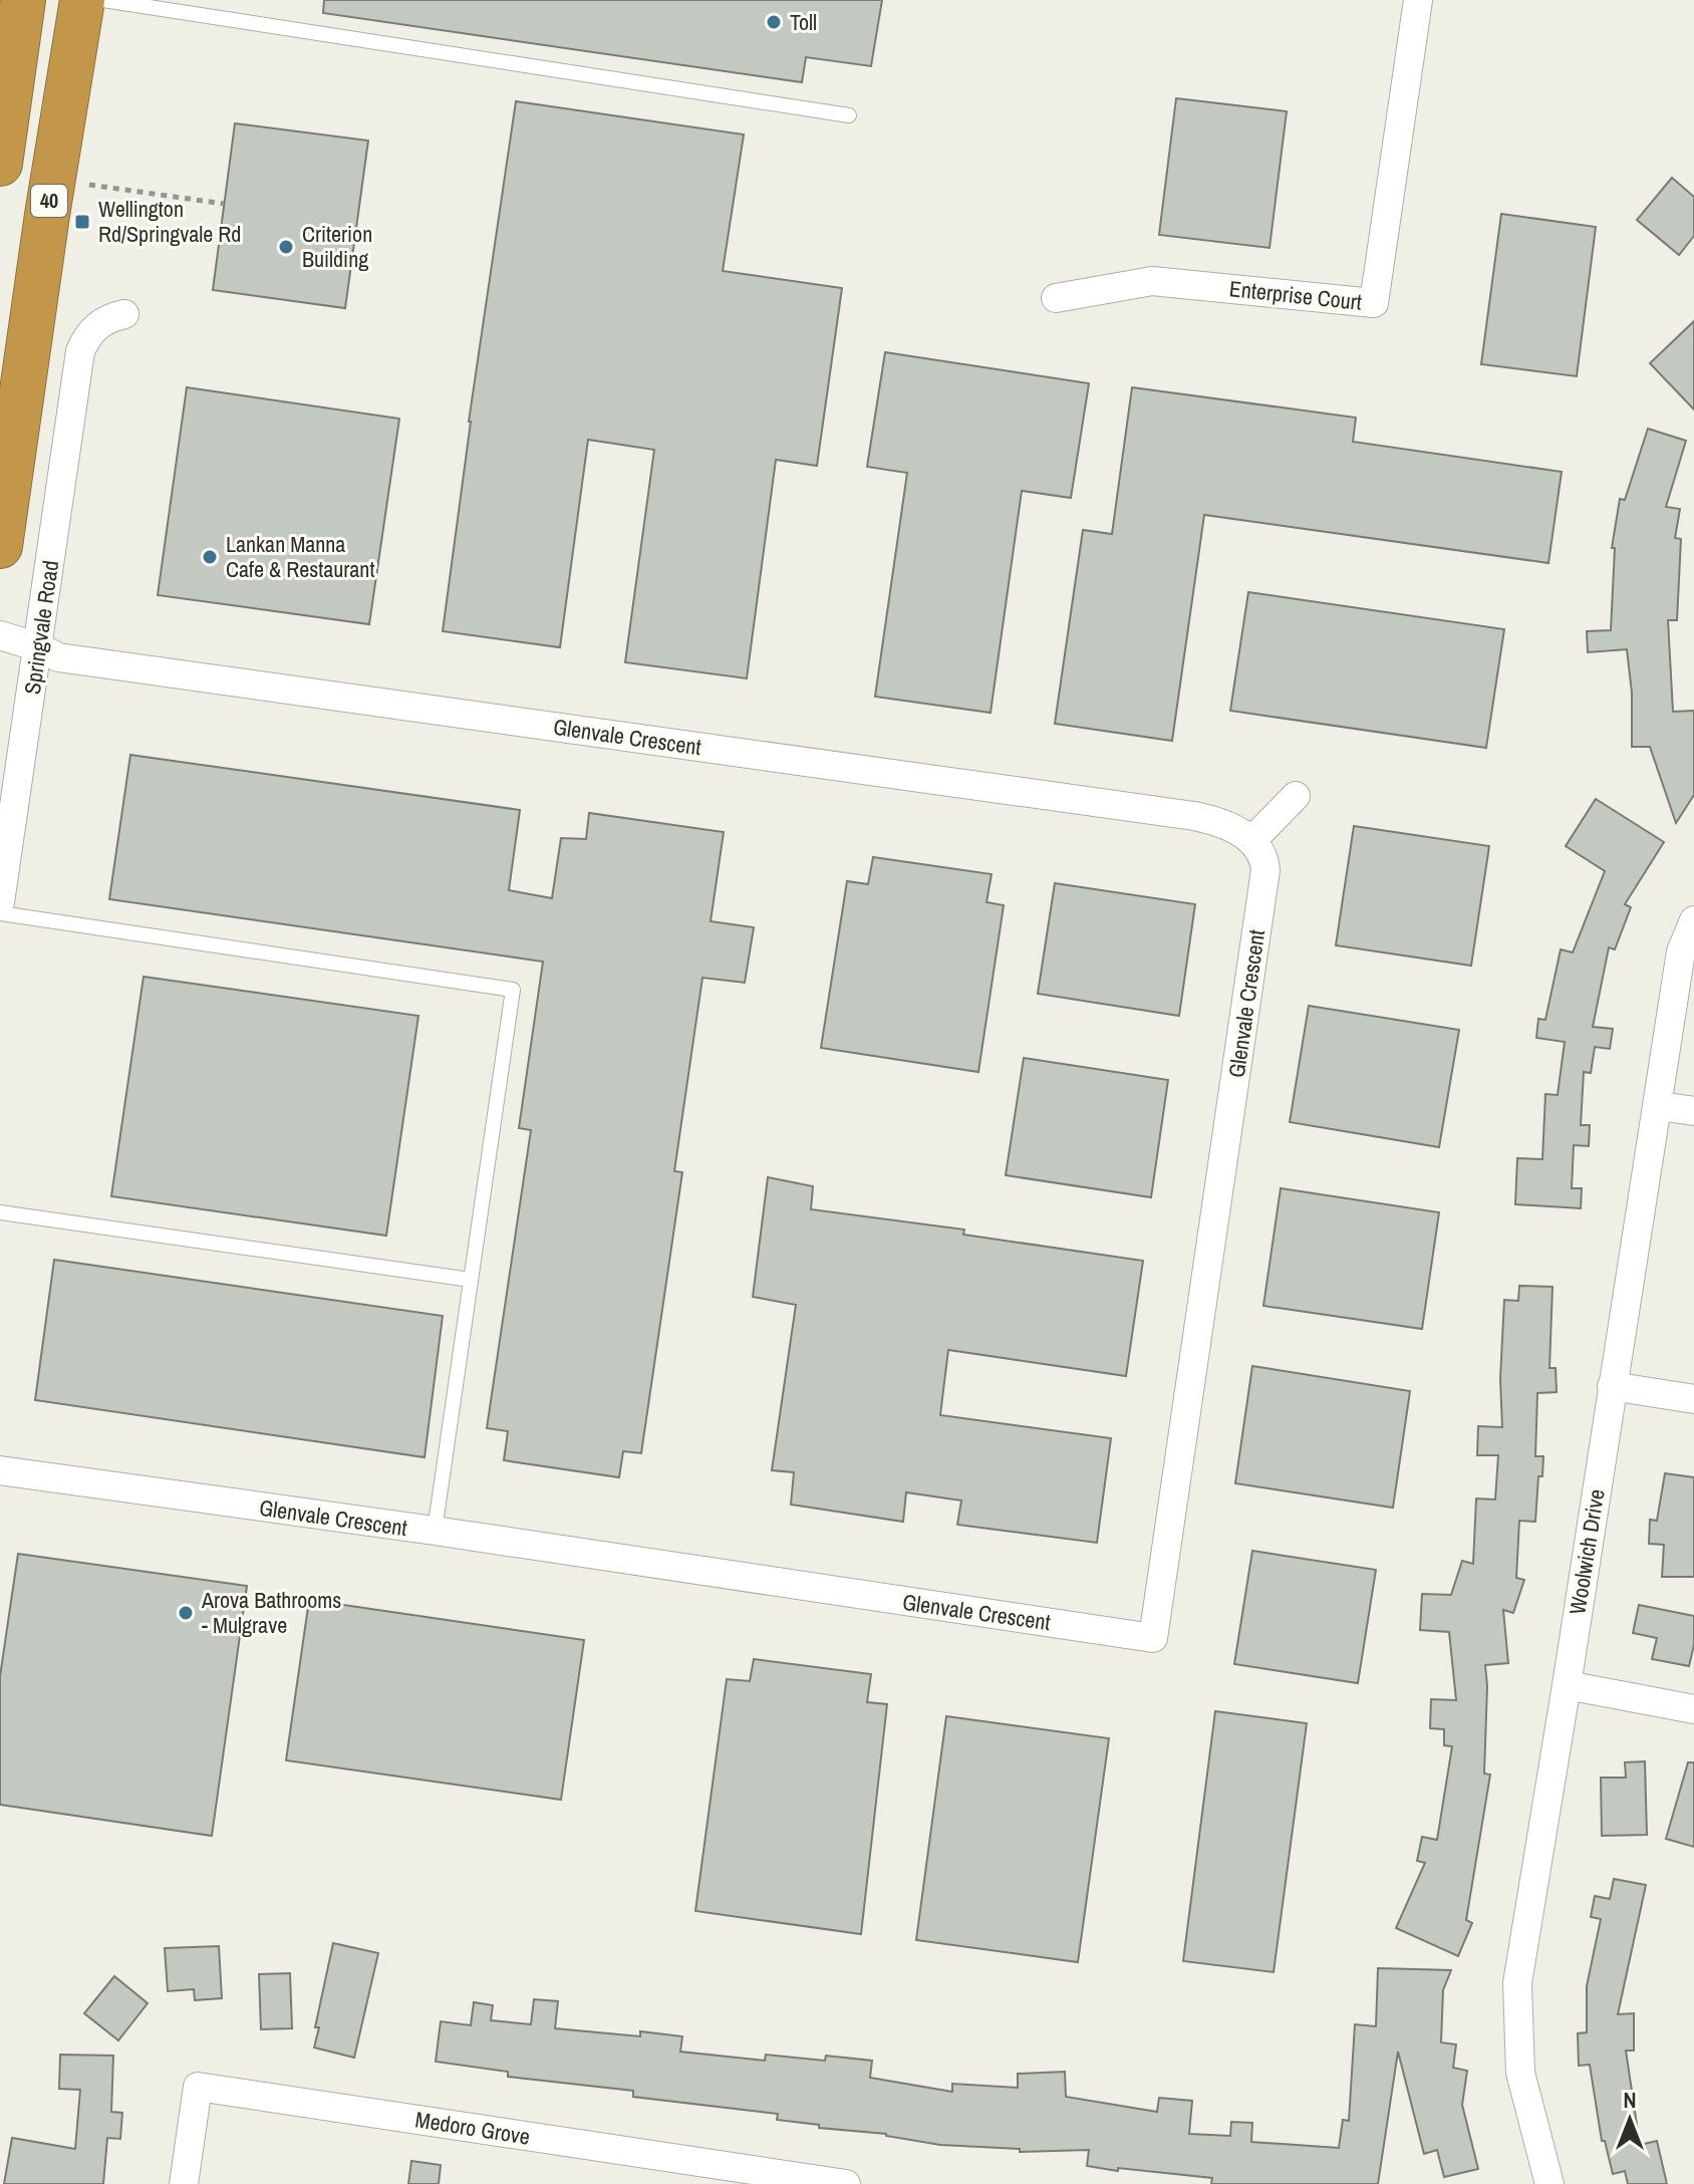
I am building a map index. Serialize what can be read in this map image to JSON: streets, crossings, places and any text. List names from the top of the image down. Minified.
{"streets":{"highway":["40"],"street":["Enterprise Court","Springvale Road","Glenvale Crescent","Woolwich Drive","Medoro Grove"]},"crossings":[["Springvale Road","Glenvale Crescent"]],"places":{"other":["Toll","Criterion Building","Lankan Manna Cafe & Restaurant","Arova Bathrooms - Mulgrave"],"transit":["Wellington Rd/Springvale Rd"]},"north":"top"}
